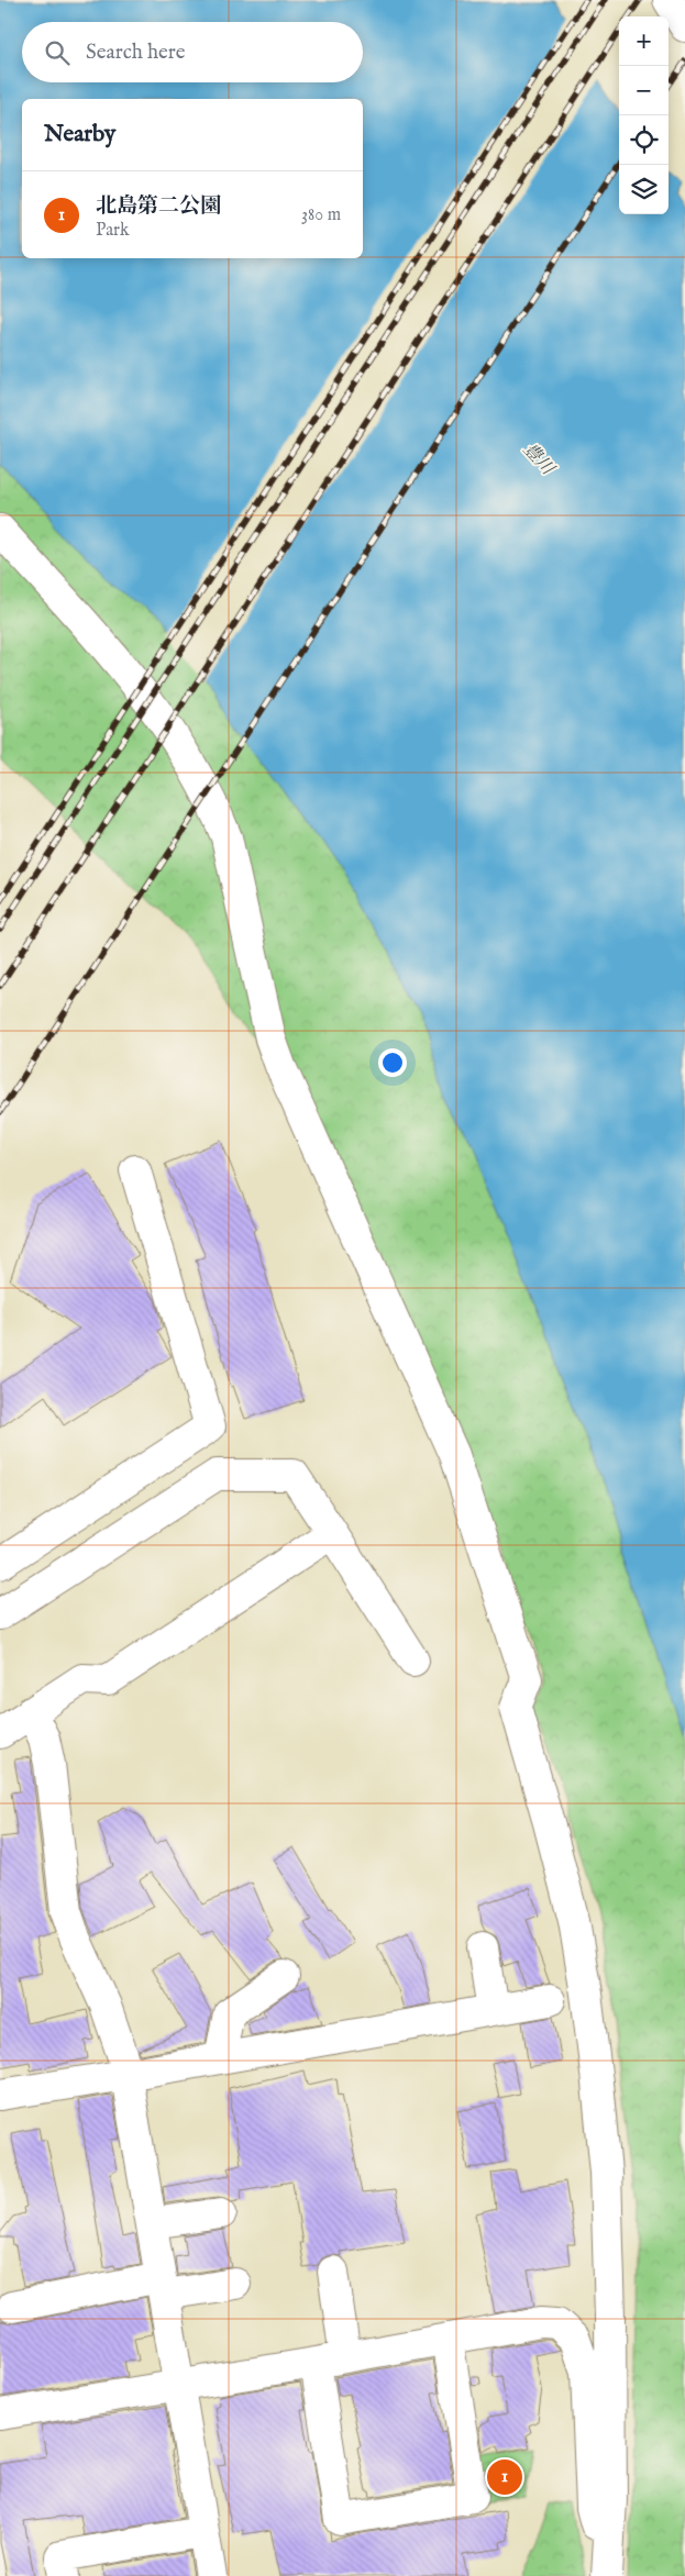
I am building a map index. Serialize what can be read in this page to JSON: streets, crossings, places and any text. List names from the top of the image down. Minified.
{"water":["豊川"],"page":{"map_buttons":["+","−"],"search":"Search here","heading":"Nearby","list":[{"mark":"1","name":"北島第二公園","note":"Park","value":"380 m"}],"pins":"1"}}
